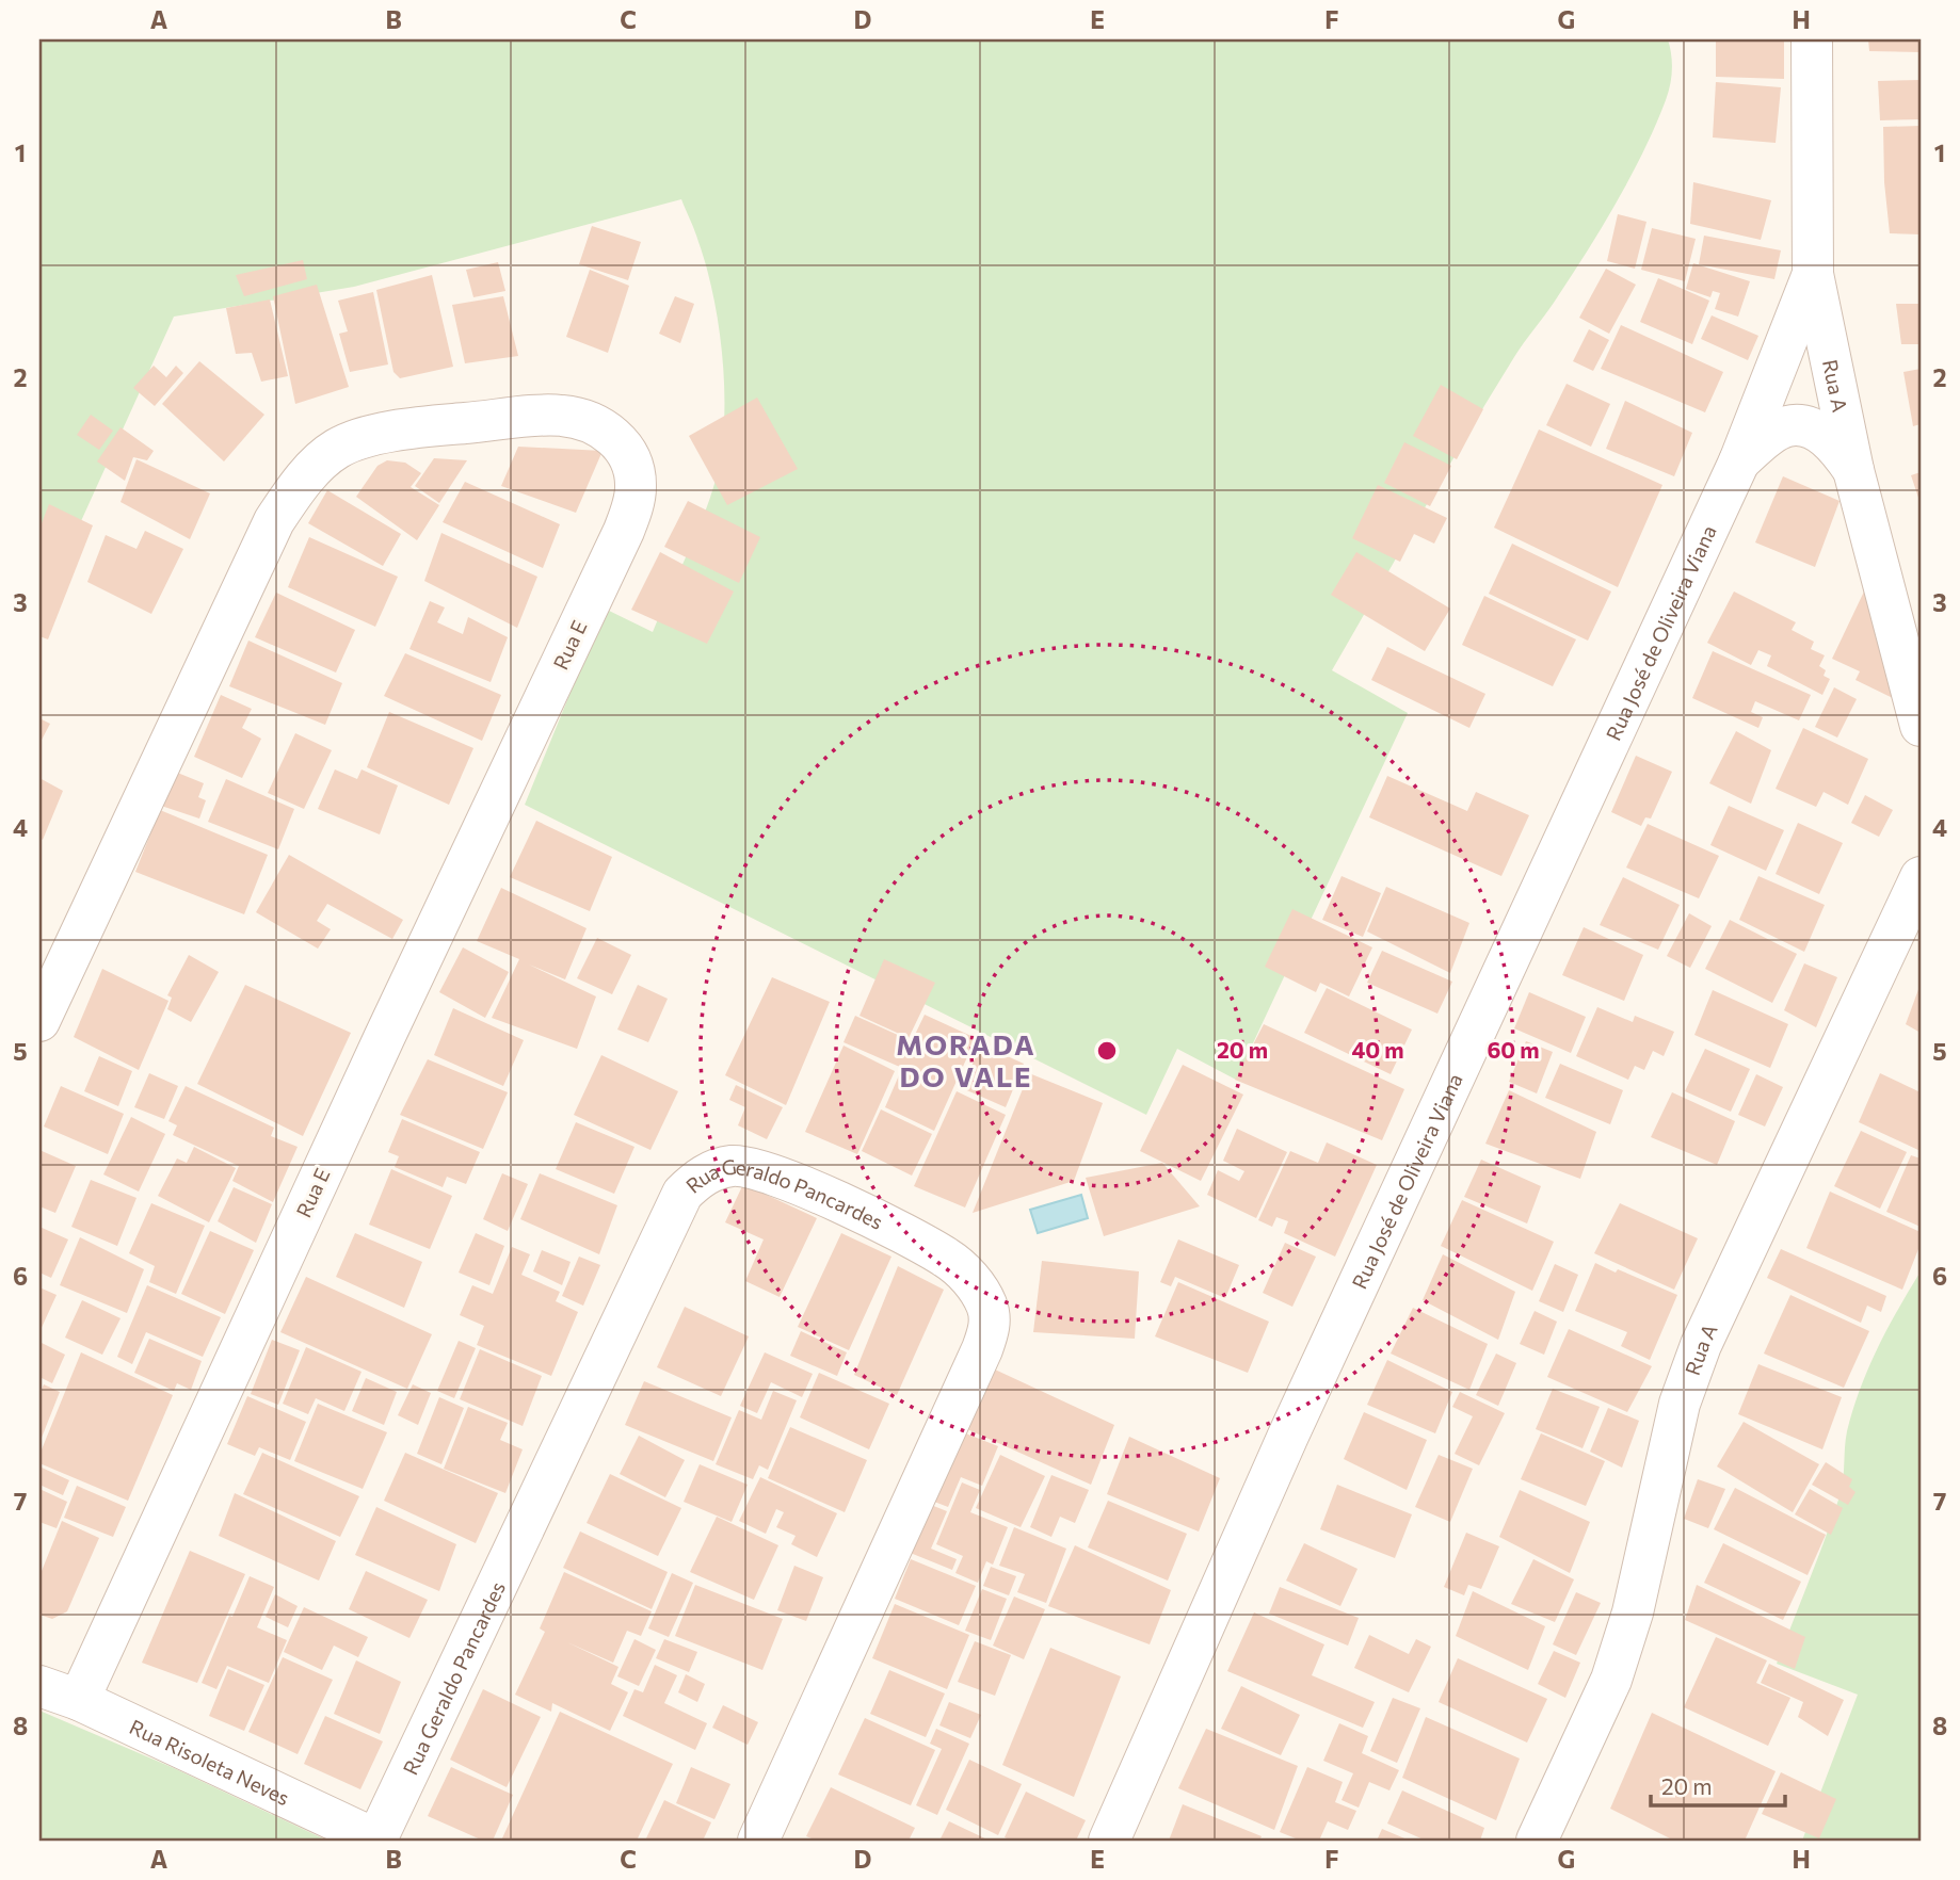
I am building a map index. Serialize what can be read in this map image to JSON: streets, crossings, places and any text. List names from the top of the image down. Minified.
{"streets":{"street":["Rua A","Rua José de Oliveira Viana","Rua E","Rua Geraldo Pancardes","Rua Risoleta Neves"]},"crossings":[["Rua A","Rua José de Oliveira Viana"],["Rua E","Rua Risoleta Neves"],["Rua Geraldo Pancardes","Rua Risoleta Neves"]],"districts":["MORADA DO VALE"],"scale_bar":"20 m","grid":{"columns":["A","B","C","D","E","F","G","H"],"rows":["1","2","3","4","5","6","7","8"]},"rings":["20 m","40 m","60 m"]}
